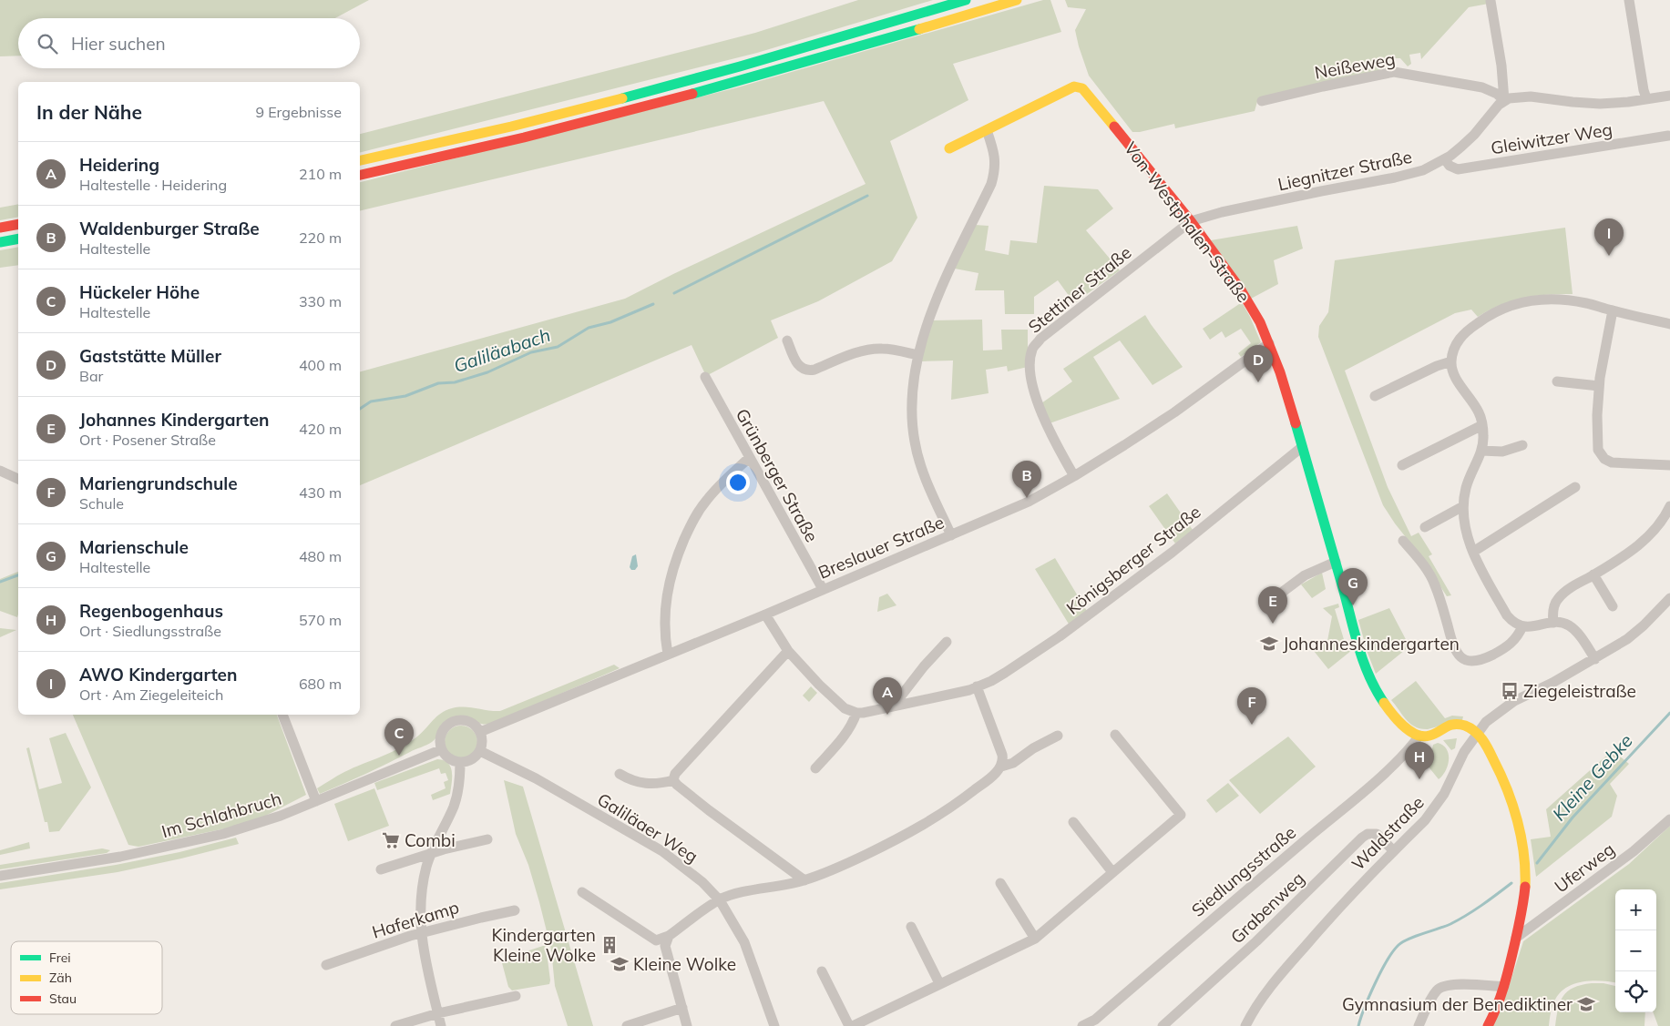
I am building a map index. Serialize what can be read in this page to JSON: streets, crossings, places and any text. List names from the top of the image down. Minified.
{"streets":{"main road":["Von-Westphalen-Straße"],"street":["Neißeweg","Gleiwitzer Weg","Liegnitzer Straße","Stettiner Straße","Grünberger Straße","Breslauer Straße","Königsberger Straße","Im Schlahbruch","Galiläaer Weg","Waldstraße","Uferweg","Siedlungsstraße","Grabenweg","Haferkamp"]},"crossings":[["Neißeweg","Liegnitzer Straße"],["Gleiwitzer Weg","Liegnitzer Straße"],["Liegnitzer Straße","Von-Westphalen-Straße"],["Liegnitzer Straße","Stettiner Straße"],["Von-Westphalen-Straße","Stettiner Straße"],["Von-Westphalen-Straße","Breslauer Straße"],["Von-Westphalen-Straße","Königsberger Straße"],["Von-Westphalen-Straße","Siedlungsstraße"],["Stettiner Straße","Breslauer Straße"],["Grünberger Straße","Breslauer Straße"],["Breslauer Straße","Im Schlahbruch"],["Breslauer Straße","Galiläaer Weg"],["Im Schlahbruch","Galiläaer Weg"],["Waldstraße","Grabenweg"]],"water":["Galiläabach","Kleine Gebke"],"places":{"school or university":["Johanneskindergarten","Kleine Wolke","Gymnasium der Benediktiner"],"bus stop":["Ziegeleistraße"],"supermarket":["Combi"],"building":["Kindergarten Kleine Wolke"]},"legend":["Frei","Zäh","Stau"],"page":{"search":"Hier suchen","heading":["In der Nähe","9 Ergebnisse"],"list":[{"mark":"A","name":"Heidering","note":"Haltestelle · Heidering","value":"210 m"},{"mark":"B","name":"Waldenburger Straße","note":"Haltestelle","value":"220 m"},{"mark":"C","name":"Hückeler Höhe","note":"Haltestelle","value":"330 m"},{"mark":"D","name":"Gaststätte Müller","note":"Bar","value":"400 m"},{"mark":"E","name":"Johannes Kindergarten","note":"Ort · Posener Straße","value":"420 m"},{"mark":"F","name":"Mariengrundschule","note":"Schule","value":"430 m"},{"mark":"G","name":"Marienschule","note":"Haltestelle","value":"480 m"},{"mark":"H","name":"Regenbogenhaus","note":"Ort · Siedlungsstraße","value":"570 m"},{"mark":"I","name":"AWO Kindergarten","note":"Ort · Am Ziegeleiteich","value":"680 m"}],"pins":["I","D","B","G","E","A","F","C","H"],"map_buttons":["+","−"]}}
